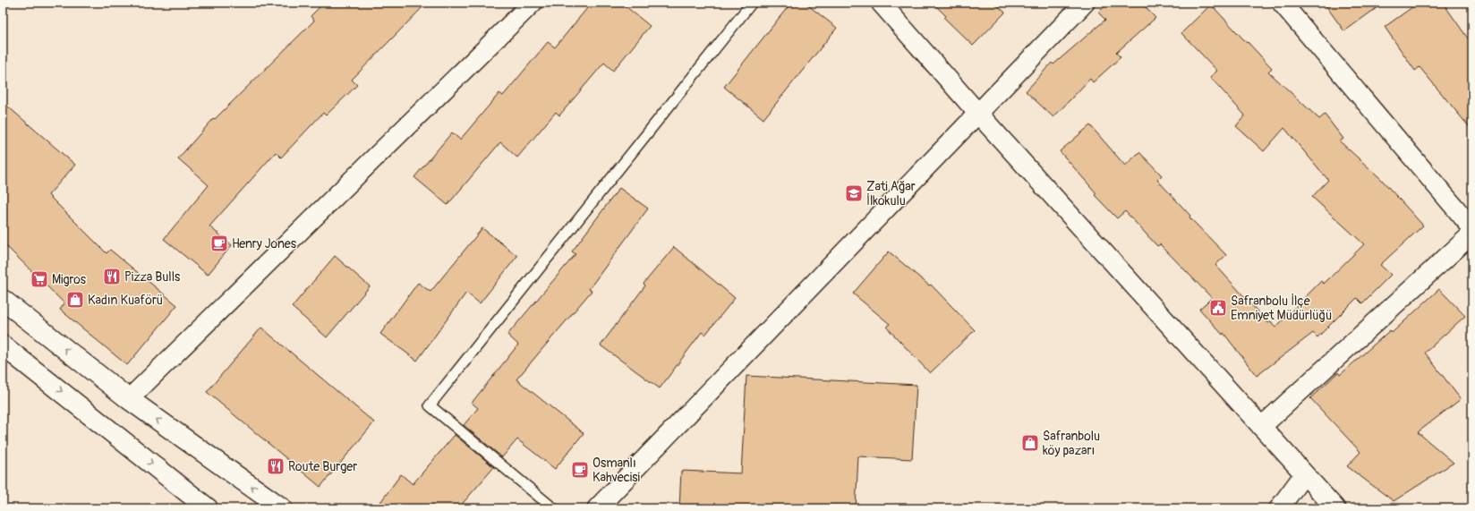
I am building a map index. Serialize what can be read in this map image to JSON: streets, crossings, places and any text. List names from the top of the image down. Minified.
{"places":{"school or university":["Zati Ağar İlkokulu"],"cafe":["Henry Jones","Osmanlı Kahvecisi"],"restaurant":["Pizza Bulls","Route Burger"],"supermarket":["Migros"],"shop":["Kadın Kuaförü","Safranbolu köy pazarı"],"public building":["Safranbolu İlçe Emniyet Müdürlüğü"]}}
